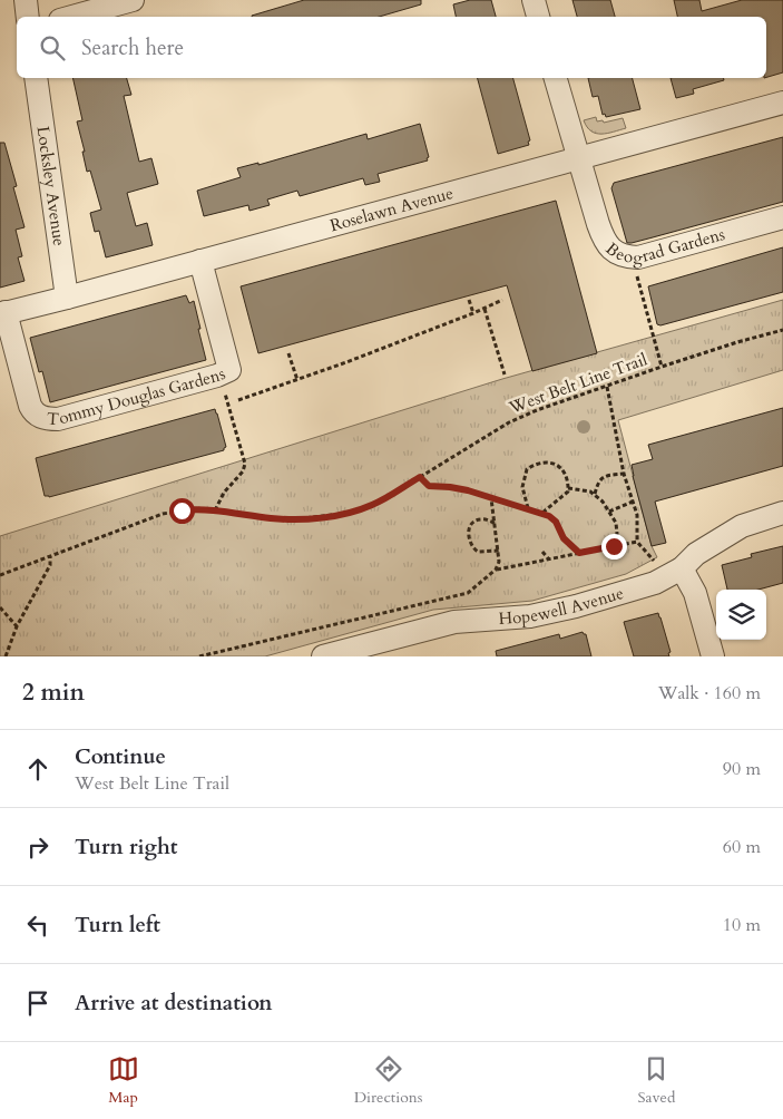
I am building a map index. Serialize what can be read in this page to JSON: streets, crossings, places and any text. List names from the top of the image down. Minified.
{"streets":{"street":["Locksley Avenue","Roselawn Avenue","Beograd Gardens","Tommy Douglas Gardens","Hopewell Avenue"],"path":["West Belt Line Trail"]},"crossings":[["Locksley Avenue","Roselawn Avenue"],["Roselawn Avenue","Beograd Gardens"],["Roselawn Avenue","Tommy Douglas Gardens"]],"page":{"search":"Search here","heading":["2 min","Walk · 160 m"],"list":[["Continue","West Belt Line Trail","90 m"],["Turn right","60 m"],["Turn left","10 m"],"Arrive at destination"],"nav":["Map","Directions","Saved"]}}
